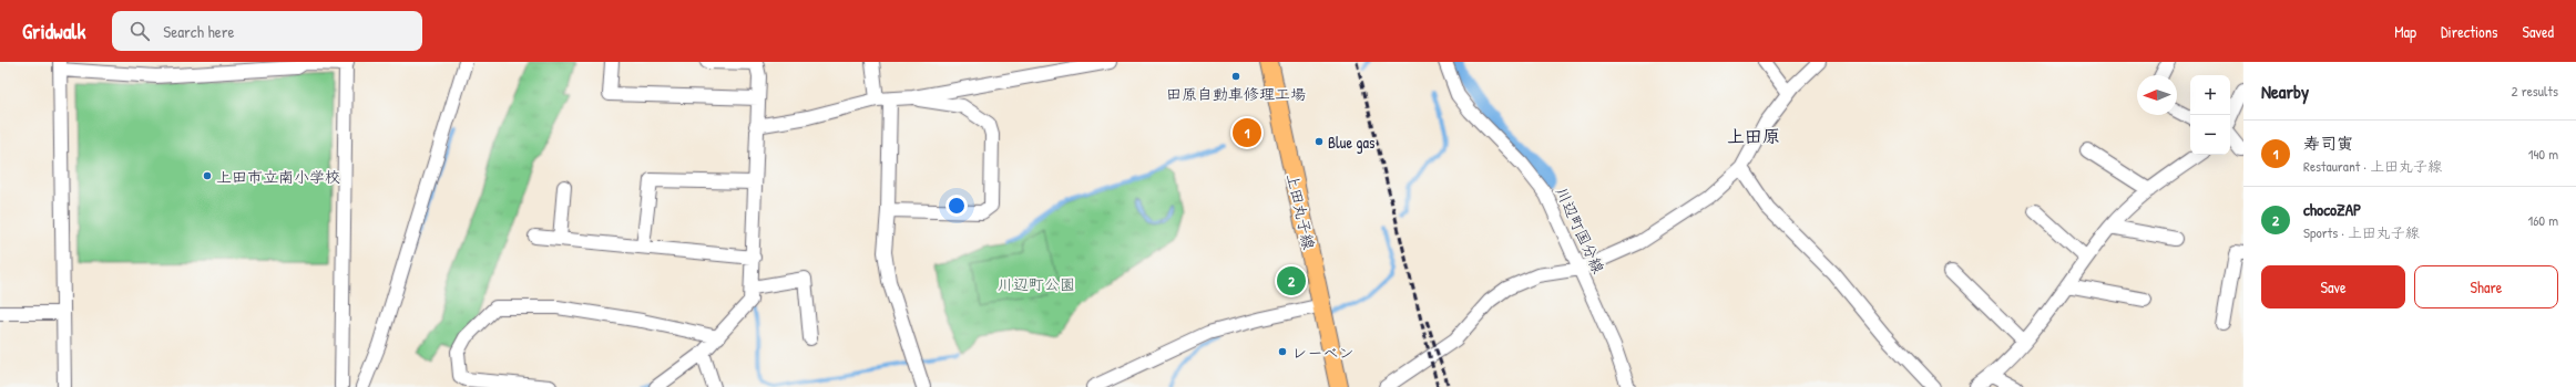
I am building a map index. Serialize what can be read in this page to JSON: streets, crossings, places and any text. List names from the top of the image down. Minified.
{"streets":{"main road":["上田丸子線"],"street":["川辺町国分線"]},"districts":["上田原"],"parks":["川辺町公園"],"places":["田原自動車修理工場","Blue gas","上田市立南小学校","レーベン"],"north":"left","page":{"header":"Gridwalk","search":"Search here","nav":["Map","Directions","Saved"],"heading":["Nearby","2 results"],"map_buttons":["+","−"],"pins":["1","2"],"list":[{"mark":"1","name":"寿司寅","note":"Restaurant · 上田丸子線","value":"140 m"},{"mark":"2","name":"chocoZAP","note":"Sports · 上田丸子線","value":"160 m"}],"buttons":["Save","Share"]}}
